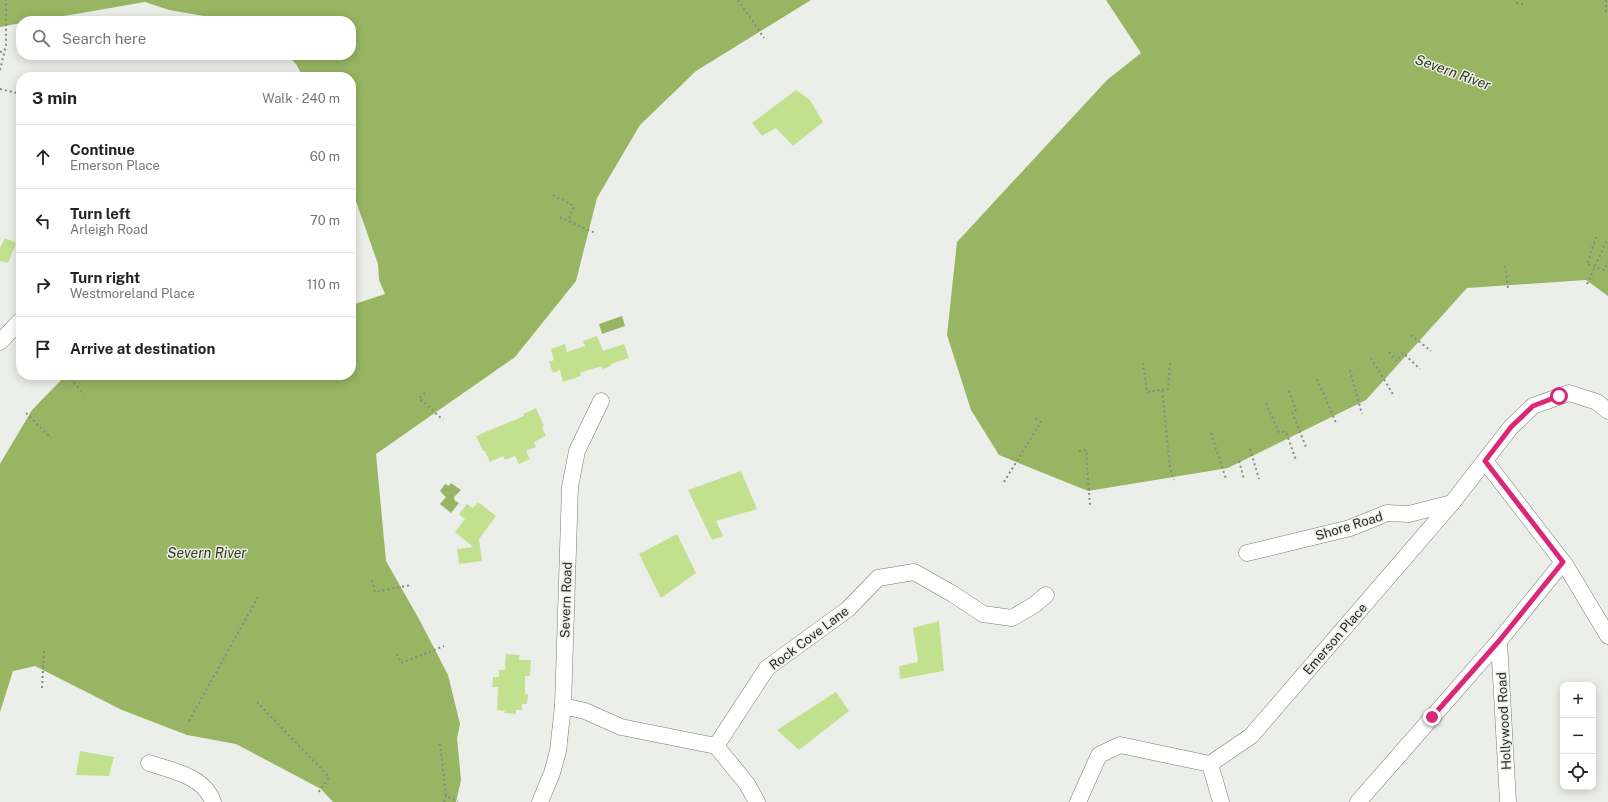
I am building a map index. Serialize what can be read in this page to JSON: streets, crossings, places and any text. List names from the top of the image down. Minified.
{"streets":{"street":["Shore Road","Severn Road","Rock Cove Lane","Emerson Place","Hollywood Road"]},"crossings":[["Shore Road","Emerson Place"]],"water":["Severn River"],"page":{"search":"Search here","heading":["3 min","Walk · 240 m"],"list":[["Continue","Emerson Place","60 m"],["Turn left","Arleigh Road","70 m"],["Turn right","Westmoreland Place","110 m"],"Arrive at destination"],"map_buttons":["+","−"]}}
